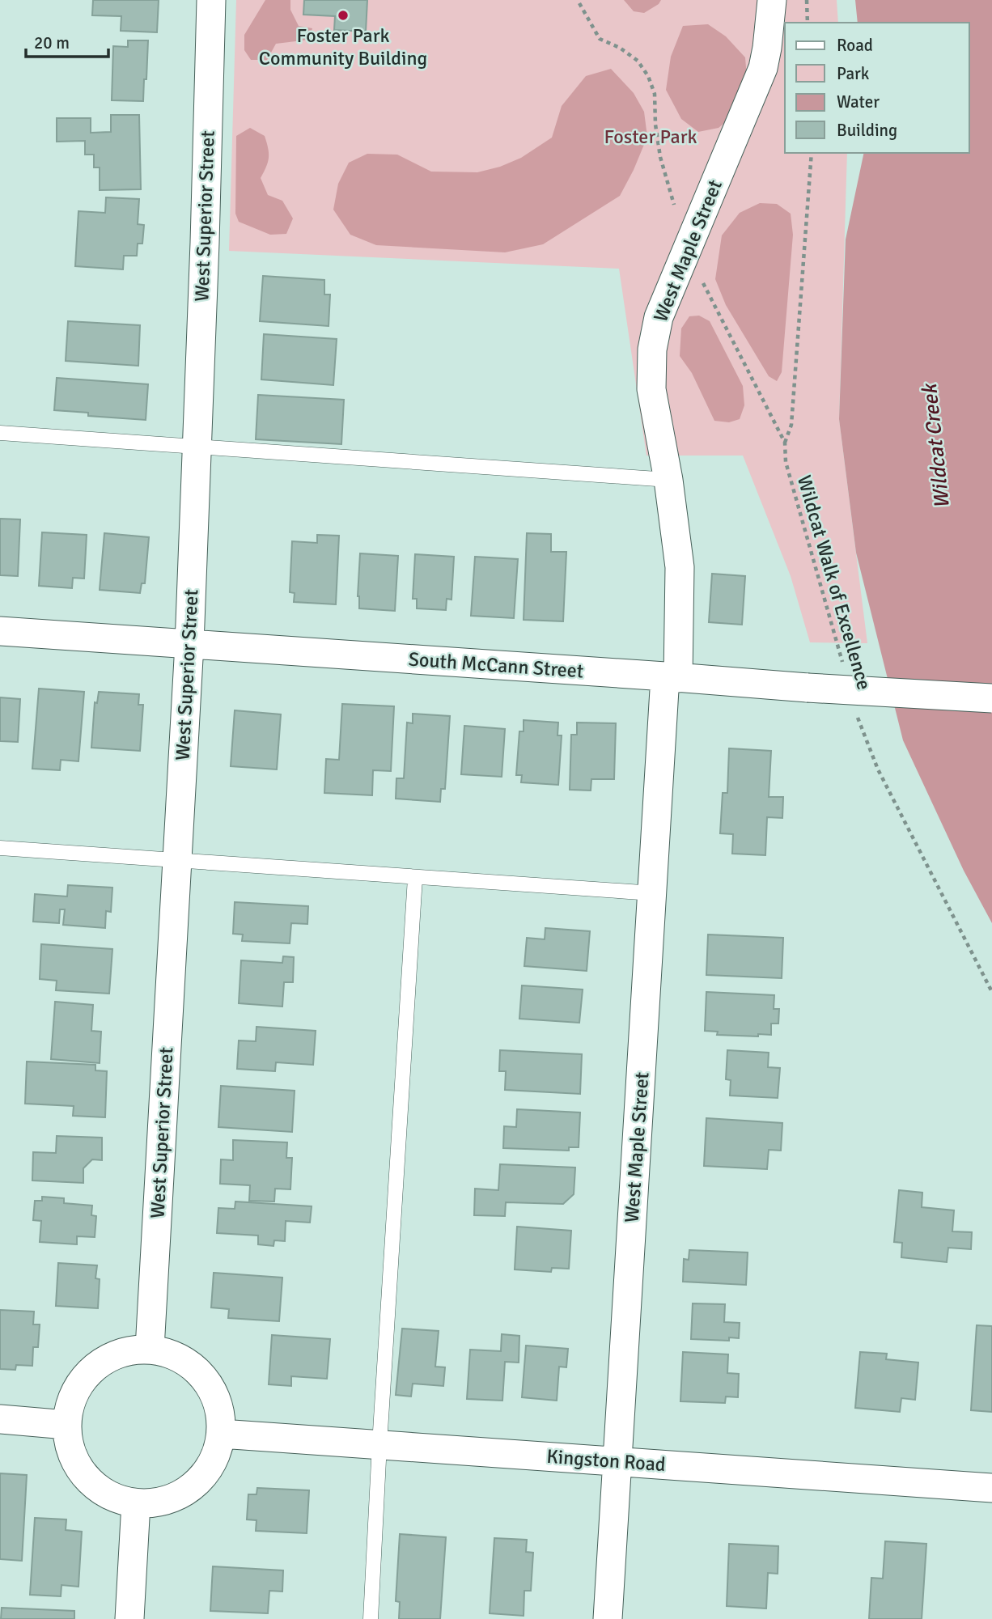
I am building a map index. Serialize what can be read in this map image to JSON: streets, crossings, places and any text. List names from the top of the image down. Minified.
{"streets":{"street":["West Superior Street","West Maple Street","South McCann Street","Kingston Road"],"path":["Wildcat Walk of Excellence"]},"crossings":[["West Superior Street","South McCann Street"],["West Superior Street","Kingston Road"],["West Maple Street","South McCann Street"],["West Maple Street","Kingston Road"]],"water":["Wildcat Creek"],"parks":["Foster Park"],"places":["Foster Park Community Building"],"legend":["Road","Park","Water","Building"],"scale_bar":"20 m"}
